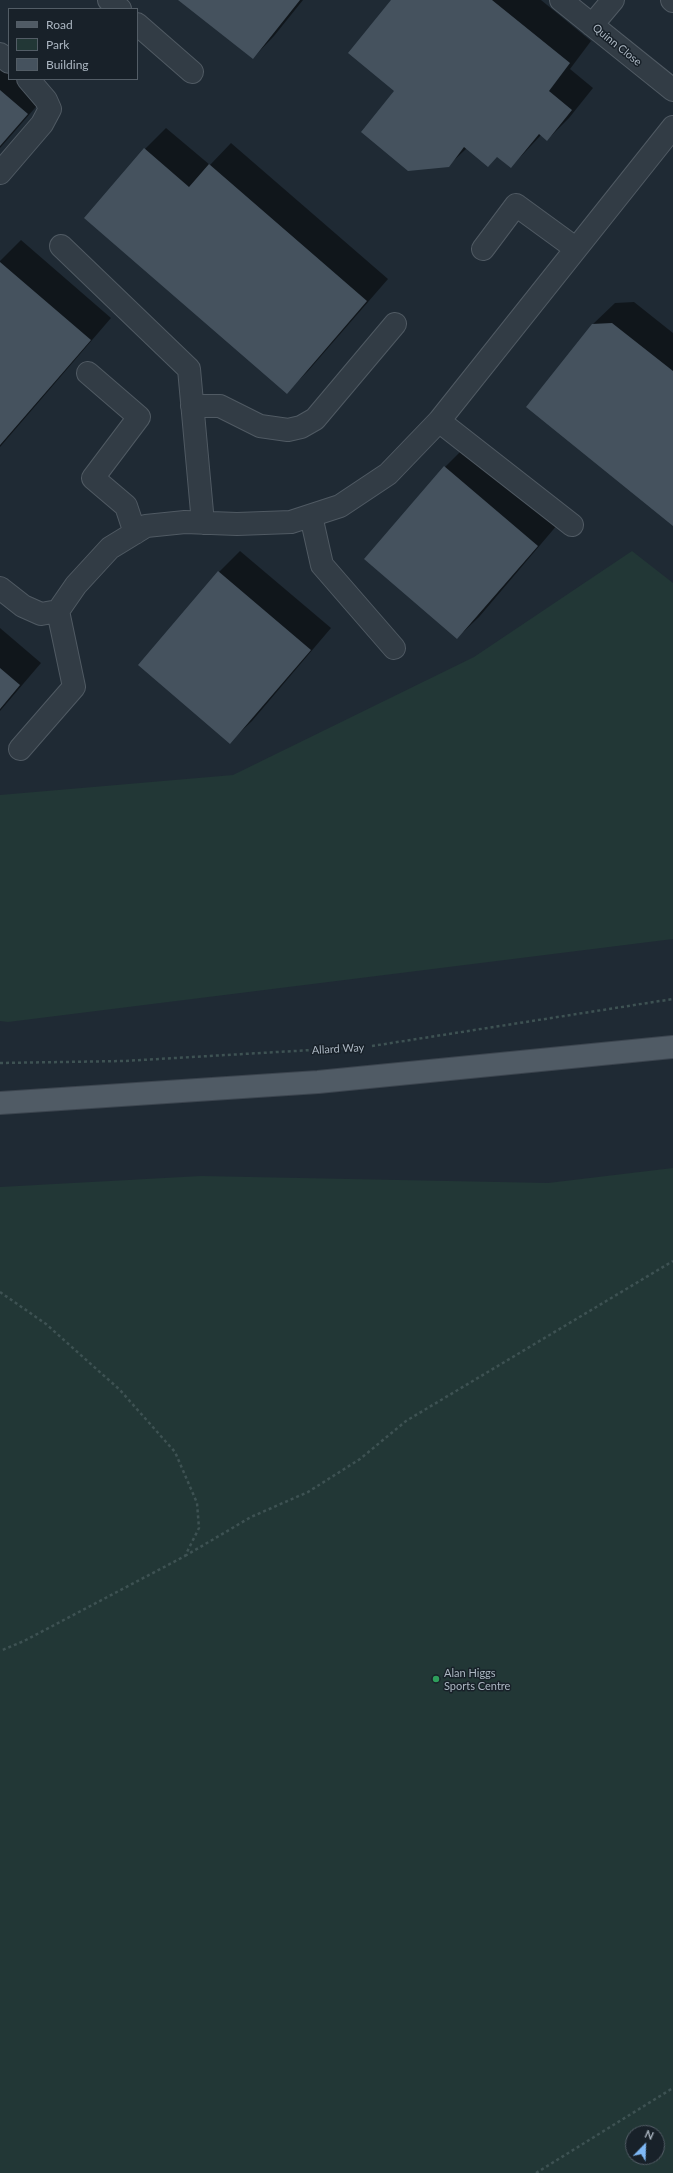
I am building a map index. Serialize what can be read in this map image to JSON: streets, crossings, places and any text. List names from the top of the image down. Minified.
{"streets":{"street":["Quinn Close"],"path":["Allard Way"]},"places":["Alan Higgs Sports Centre"],"legend":["Road","Park","Building"],"north":"top right"}
